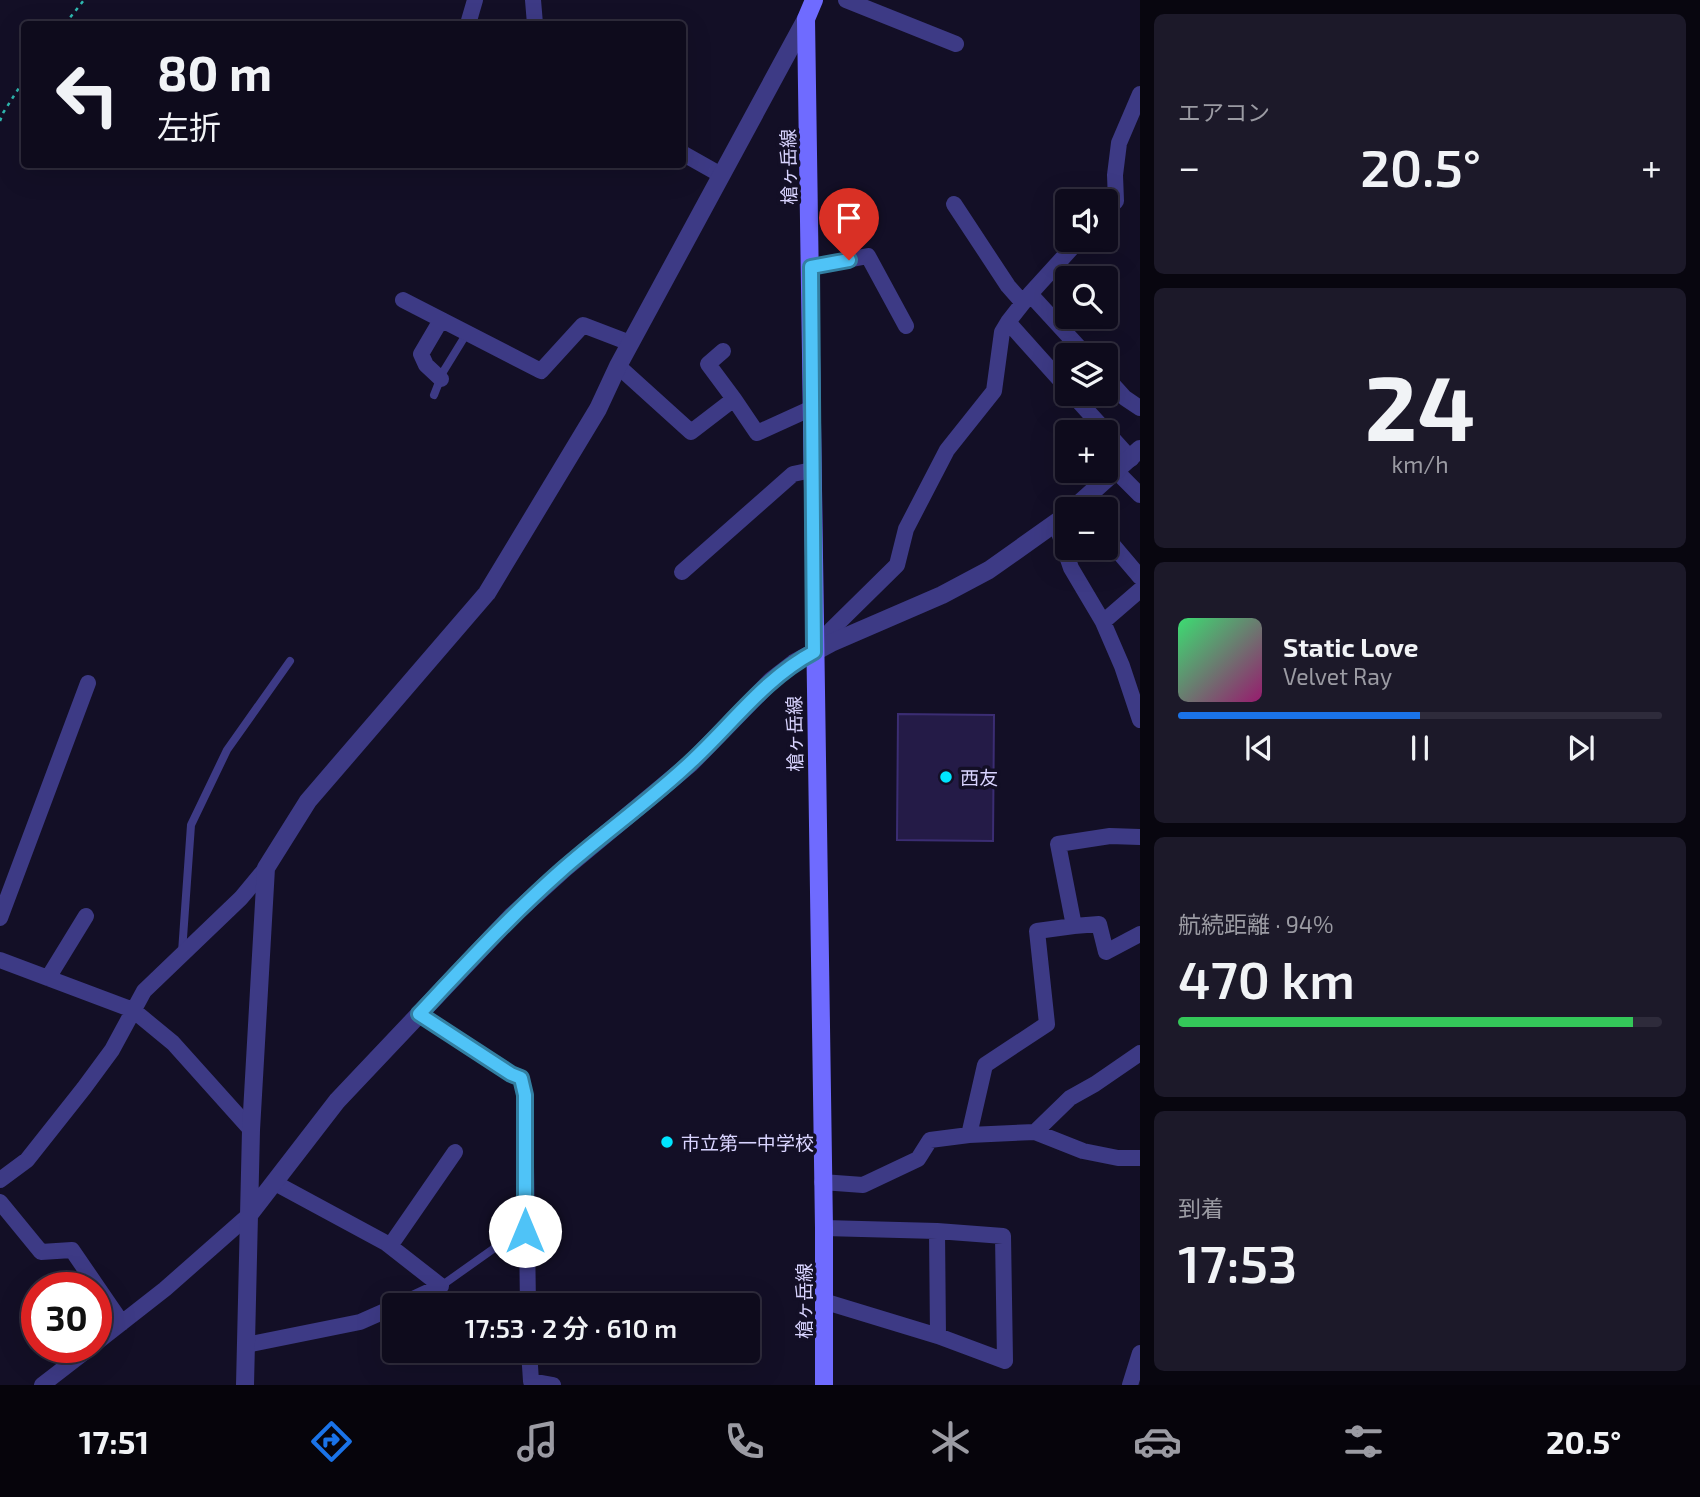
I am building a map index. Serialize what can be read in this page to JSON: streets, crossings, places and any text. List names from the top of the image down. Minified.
{"streets":{"main road":["槍ヶ岳線"]},"places":["西友","市立第一中学校"],"page":{"tile":["エアコン",["24","km/h"],["航続距離 · 94%","470 km"],["到着","17:53"]],"turn":["80 m","左折"],"heat":["−","20.5°","+"],"map_buttons":["+","−"],"song":["Static Love","Velvet Ray"],"limit":"30","trip":"17:53 · 2 分 · 610 m","tabs":["17:51","20.5°"]}}
